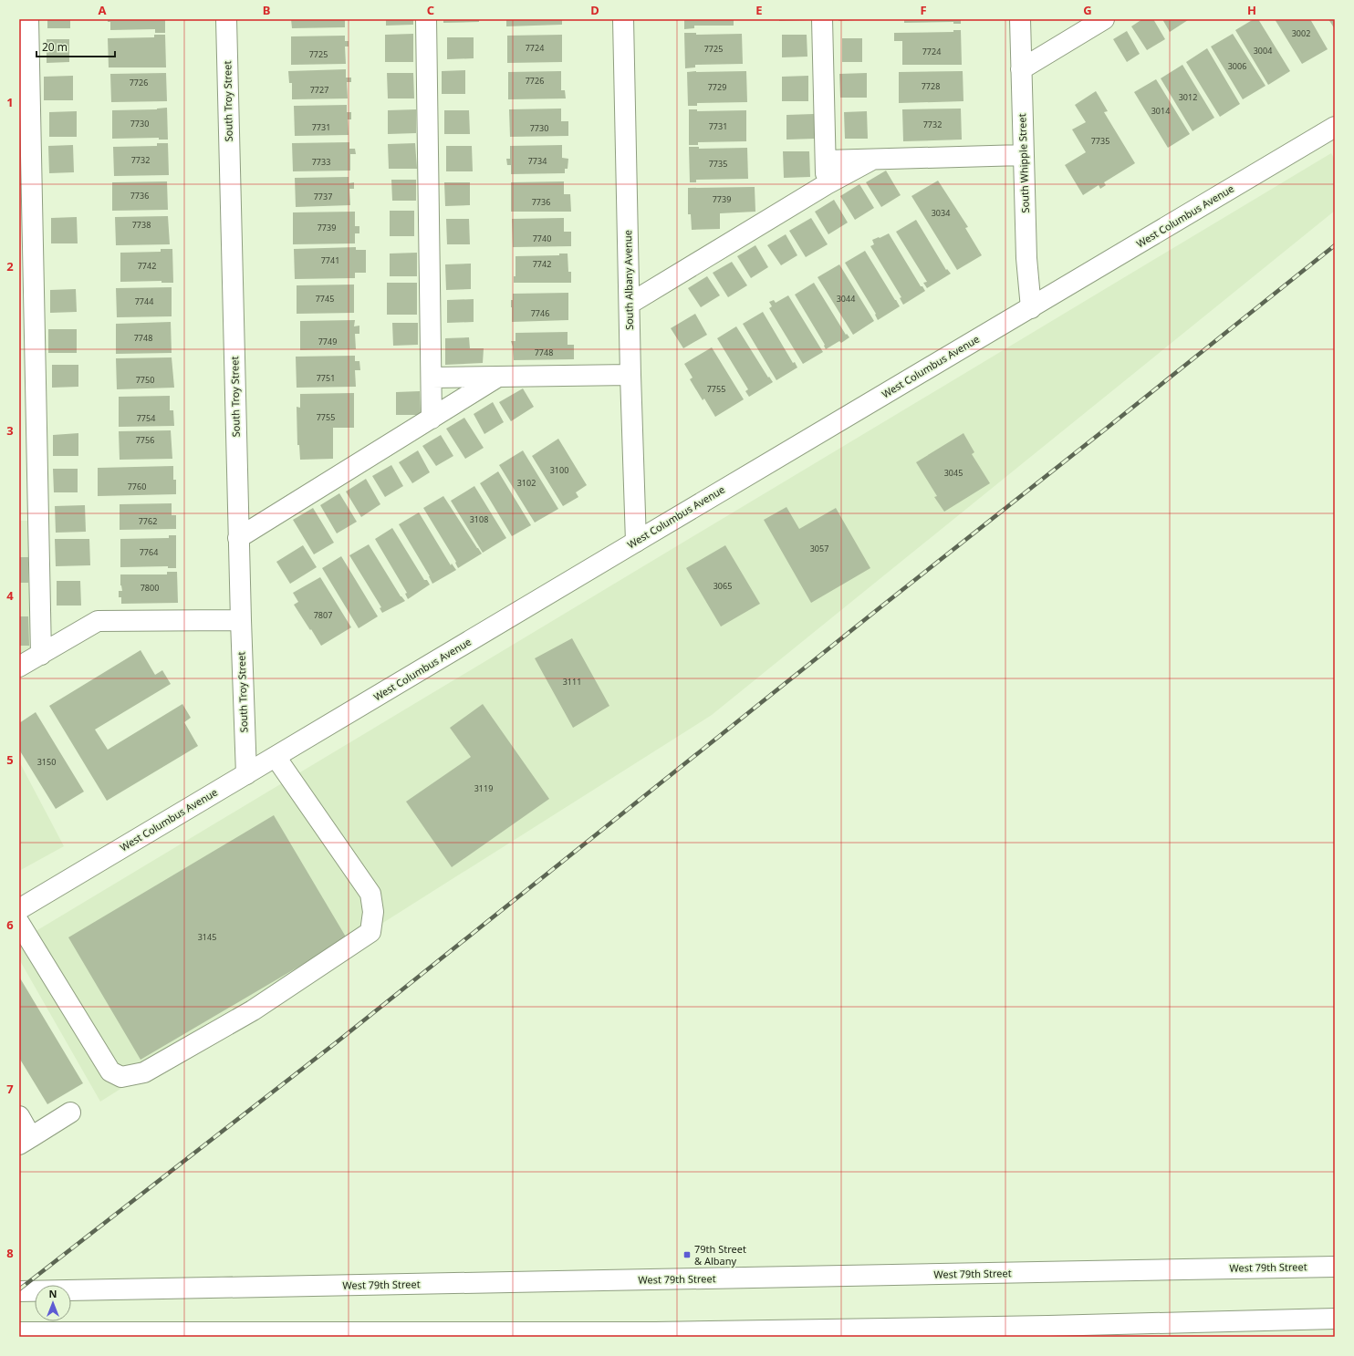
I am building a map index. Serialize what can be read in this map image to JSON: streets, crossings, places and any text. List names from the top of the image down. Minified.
{"streets":{"main road":["South Troy Street","South Whipple Street","West Columbus Avenue","South Albany Avenue","West 79th Street"]},"crossings":[["South Troy Street","West Columbus Avenue"],["South Whipple Street","West Columbus Avenue"],["West Columbus Avenue","South Albany Avenue"]],"places":{"transit":["79th Street & Albany"]},"house_numbers":["3002","7724","7725","3004","7724","7725","3006","7726","7726","7728","7729","7727","3012","3014","7730","7732","7731","7731","7730","7735","7732","7734","7733","7735","7736","7737","7739","7736","3034","7738","7739","7740","7741","7742","7742","7745","3044","7744","7746","7748","7749","7748","7751","7750","7755","7755","7754","7756","3100","3045","3102","7760","3108","7762","3057","7764","3065","7800","7807","3111","3150","3119","3145"],"scale_bar":"20 m","north":"top","grid":{"columns":["A","B","C","D","E","F","G","H"],"rows":["1","2","3","4","5","6","7","8"]}}
